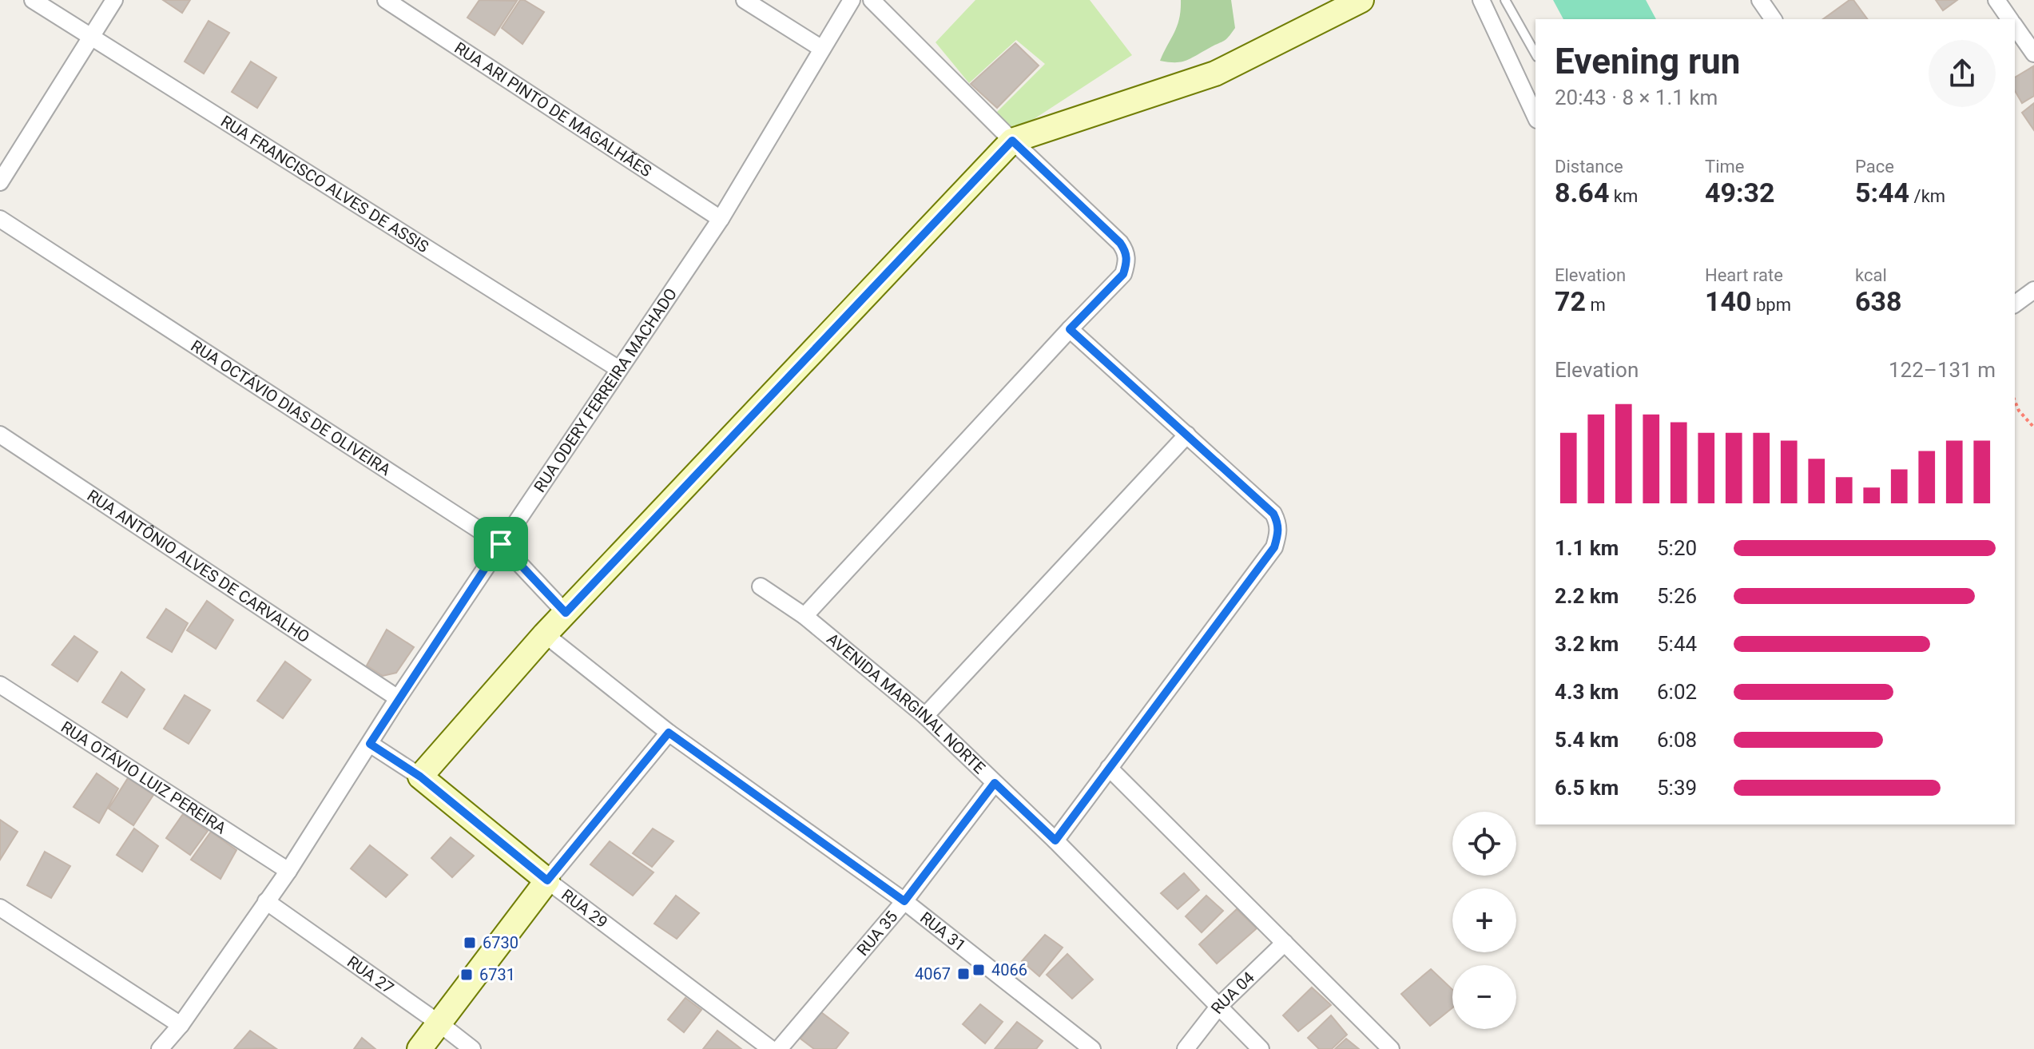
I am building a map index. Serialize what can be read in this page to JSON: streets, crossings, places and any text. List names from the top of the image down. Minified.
{"streets":{"street":["RUA ARI PINTO DE MAGALHÃES","RUA FRANCISCO ALVES DE ASSIS","RUA ODERY FERREIRA MACHADO","RUA OCTÁVIO DIAS DE OLIVEIRA","RUA ANTÔNIO ALVES DE CARVALHO","AVENIDA MARGINAL NORTE","RUA OTÁVIO LUIZ PEREIRA","RUA 29","RUA 31","RUA 35","RUA 27","RUA 04"]},"crossings":[["RUA ARI PINTO DE MAGALHÃES","RUA ODERY FERREIRA MACHADO"],["RUA FRANCISCO ALVES DE ASSIS","RUA ODERY FERREIRA MACHADO"],["RUA ODERY FERREIRA MACHADO","RUA OCTÁVIO DIAS DE OLIVEIRA"],["RUA ODERY FERREIRA MACHADO","RUA ANTÔNIO ALVES DE CARVALHO"],["RUA ODERY FERREIRA MACHADO","RUA OTÁVIO LUIZ PEREIRA"],["RUA ODERY FERREIRA MACHADO","RUA 29"],["RUA ODERY FERREIRA MACHADO","RUA 27"],["AVENIDA MARGINAL NORTE","RUA 35"],["AVENIDA MARGINAL NORTE","RUA 04"],["RUA 31","RUA 35"]],"places":{"transit":["6730","4066","4067","6731"]},"page":{"heading":["Evening run","20:43 · 8 × 1.1 km"],"stats":[["Distance","8.64 km"],["Time","49:32"],["Pace","5:44 /km"],["Elevation","72 m"],["Heart rate","140 bpm"],["kcal","638"]],"chart":["Elevation","122–131 m"],"list":[{"name":"1.1 km","note":"5:20"},{"name":"2.2 km","note":"5:26"},{"name":"3.2 km","note":"5:44"},{"name":"4.3 km","note":"6:02"},{"name":"5.4 km","note":"6:08"},{"name":"6.5 km","note":"5:39"}],"map_buttons":["+","−"]}}
